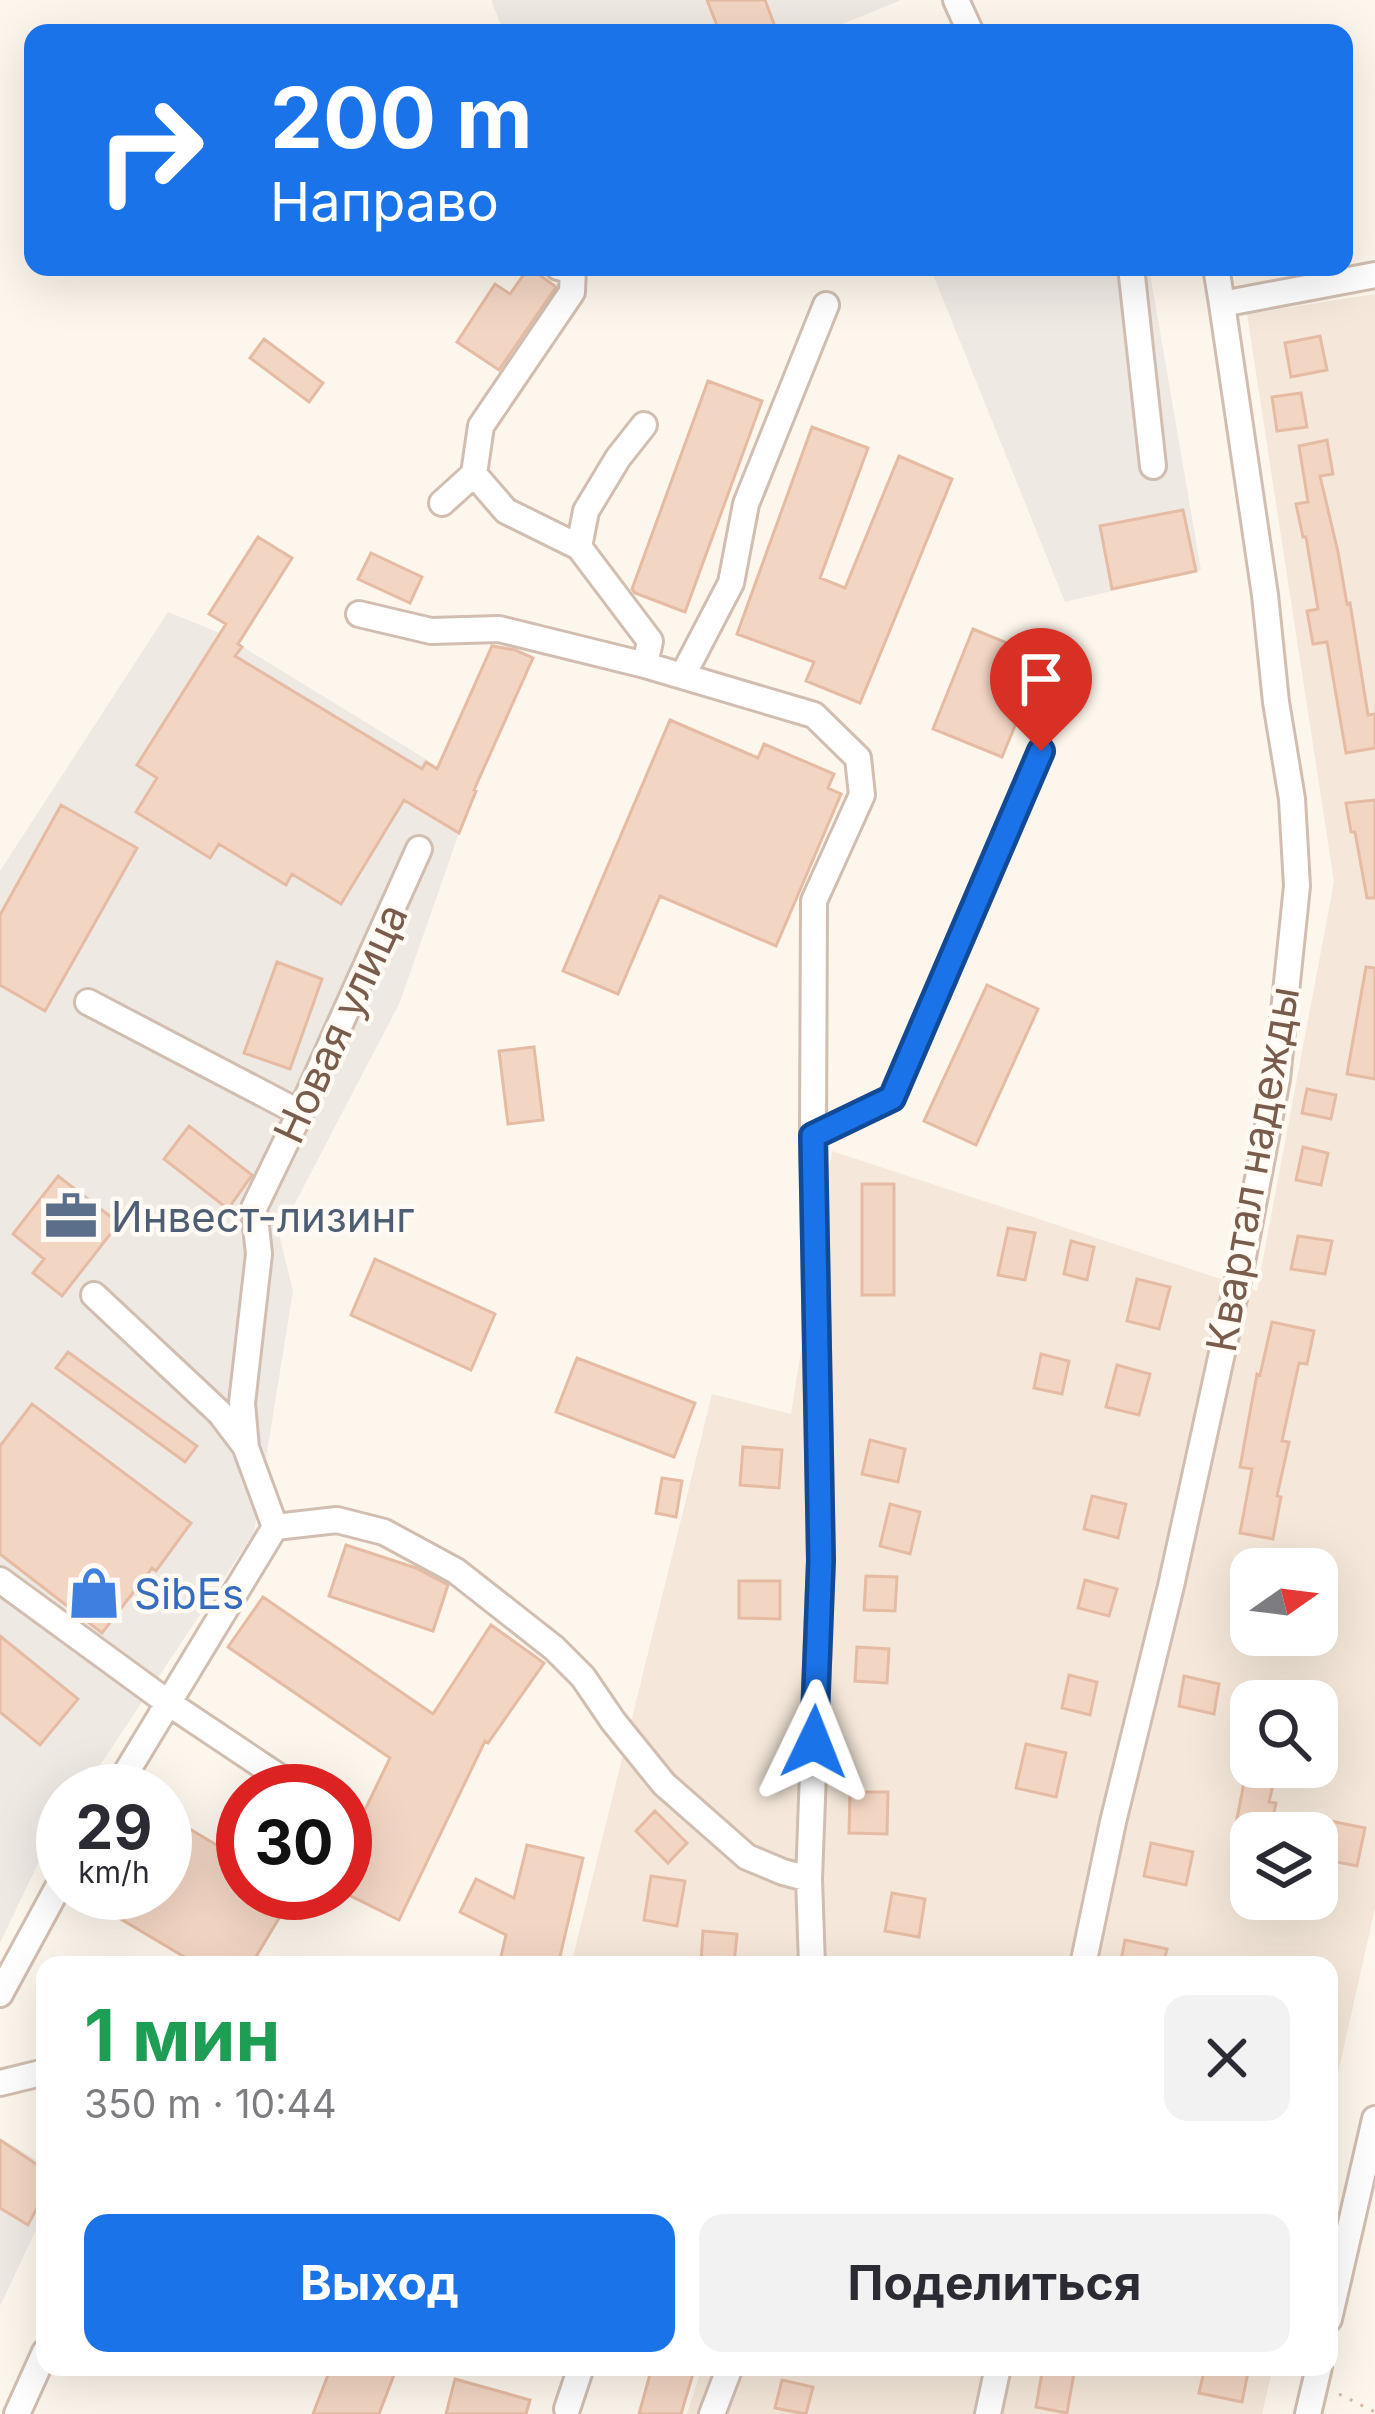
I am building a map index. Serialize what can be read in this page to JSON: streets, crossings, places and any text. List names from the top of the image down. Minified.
{"streets":{"street":["Новая улица","Квартал надежды"]},"places":{"office":["Инвест-лизинг"],"shop":["SibEs"]},"north":"right","page":{"turn":["200 m","Направо"],"speed":"29 km/h","limit":"30","heading":["1 мин","350 m · 10:44"],"buttons":["Выход","Поделиться"]}}
